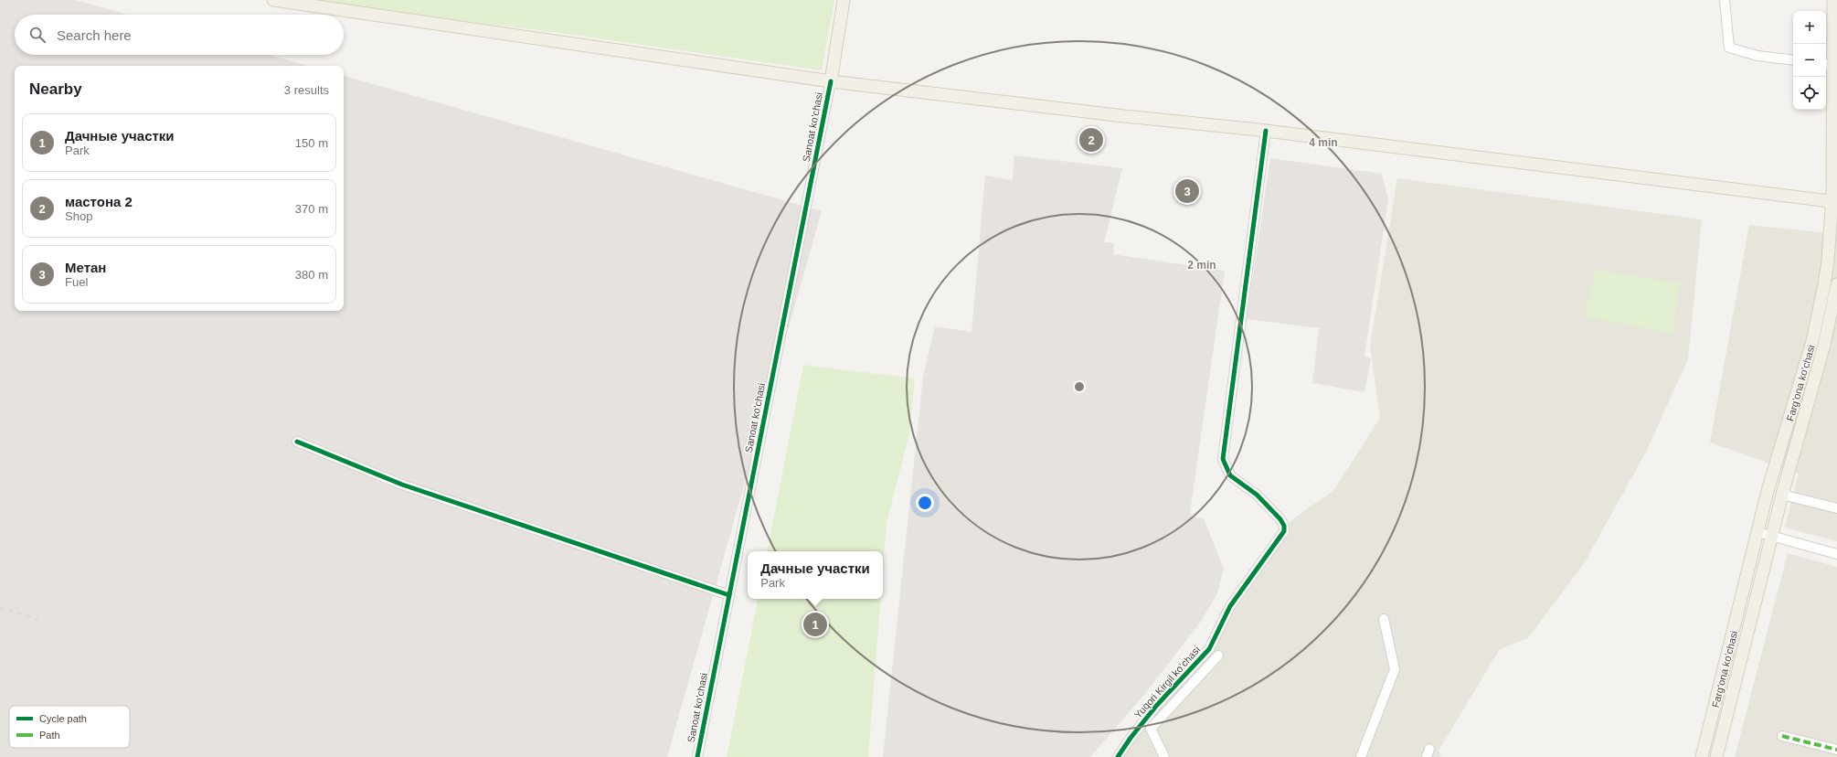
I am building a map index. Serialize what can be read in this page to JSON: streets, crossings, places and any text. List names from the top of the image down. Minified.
{"streets":{"main road":["Sanoat ko'chasi","Fargʻona koʻchasi"],"street":["Yuqori Kirgil koʻchasi"]},"legend":["Cycle path","Path"],"page":{"map_buttons":["+","−"],"search":"Search here","heading":["Nearby","3 results"],"list":[{"mark":"1","name":"Дачные участки","note":"Park","value":"150 m"},{"mark":"2","name":"мастона 2","note":"Shop","value":"370 m"},{"mark":"3","name":"Метан","note":"Fuel","value":"380 m"}],"pins":["2","3","1"],"popup":["Дачные участки","Park"]},"rings":["4 min","2 min"]}
